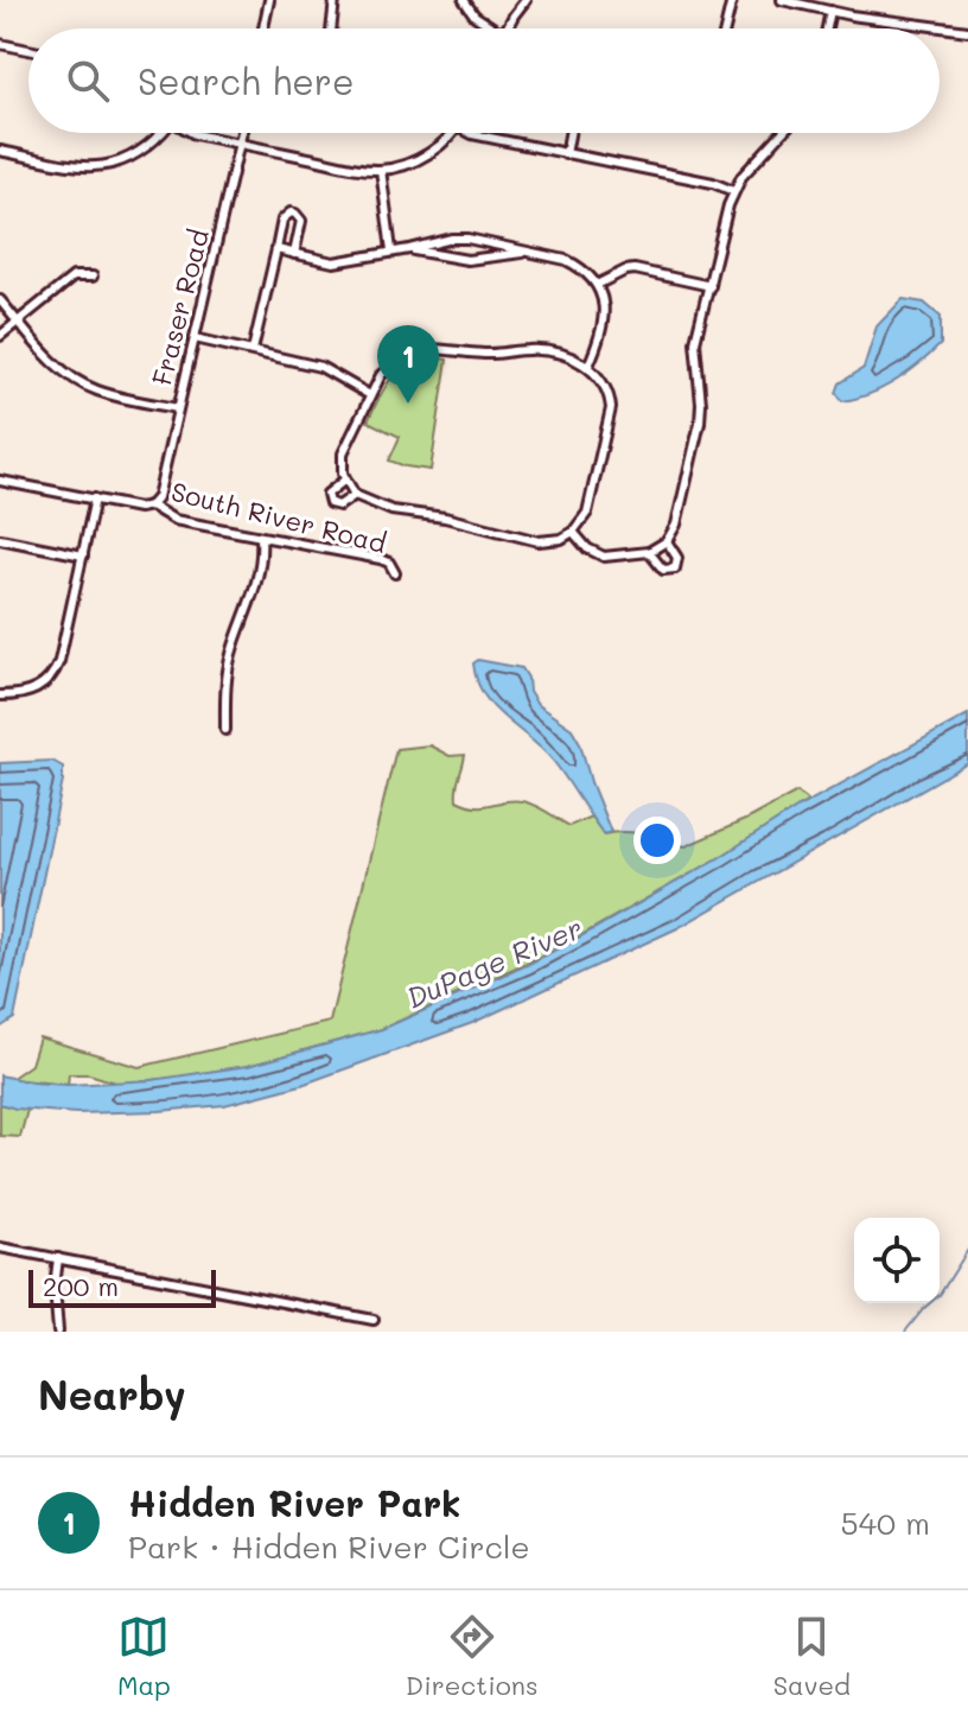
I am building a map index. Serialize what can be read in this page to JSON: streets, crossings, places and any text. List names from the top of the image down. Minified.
{"streets":{"street":["Fraser Road","South River Road"]},"crossings":[["Fraser Road","South River Road"]],"water":["DuPage River"],"scale_bar":"200 m","page":{"search":"Search here","pins":"1","scale":"200 m","heading":"Nearby","list":[{"mark":"1","name":"Hidden River Park","note":"Park · Hidden River Circle","value":"540 m"}],"nav":["Map","Directions","Saved"]}}
